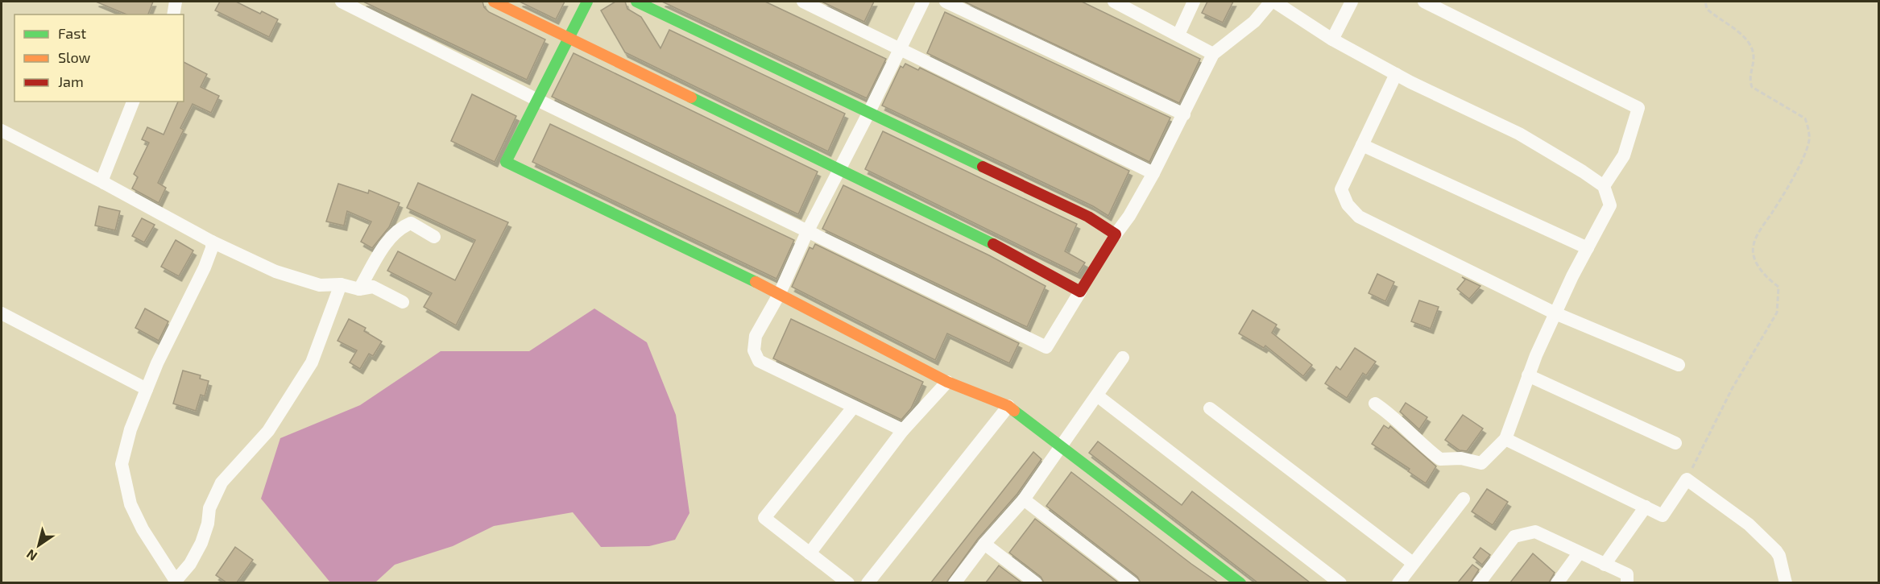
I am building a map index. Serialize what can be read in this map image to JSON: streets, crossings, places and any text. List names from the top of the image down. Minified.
{"legend":["Fast","Slow","Jam"],"north":"bottom left"}
